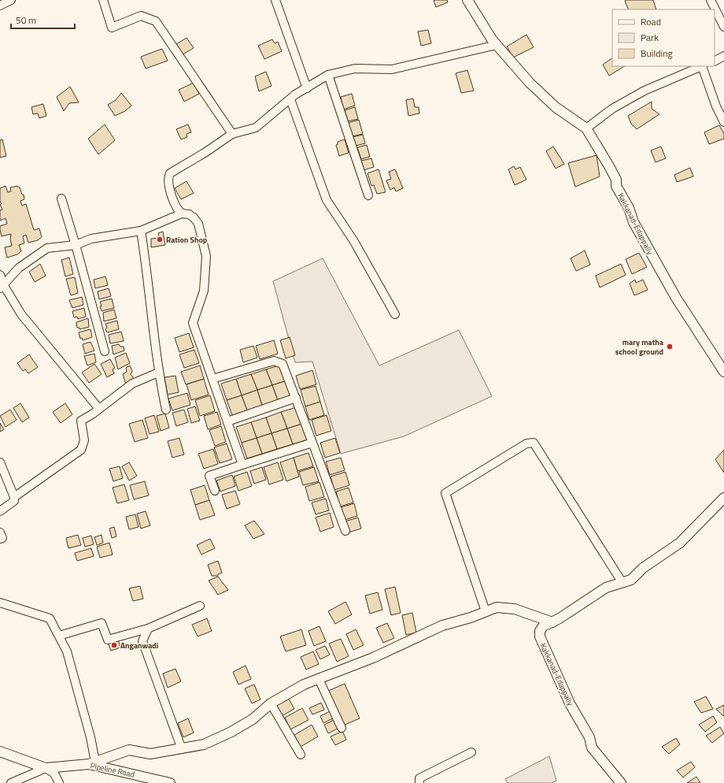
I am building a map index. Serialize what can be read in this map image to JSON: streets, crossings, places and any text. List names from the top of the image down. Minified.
{"streets":{"street":["Kakkanad-Edappally","Pipeline Road"]},"places":["Ration Shop","mary matha school ground","Anganwadi"],"legend":["Road","Park","Building"],"scale_bar":"50 m"}
